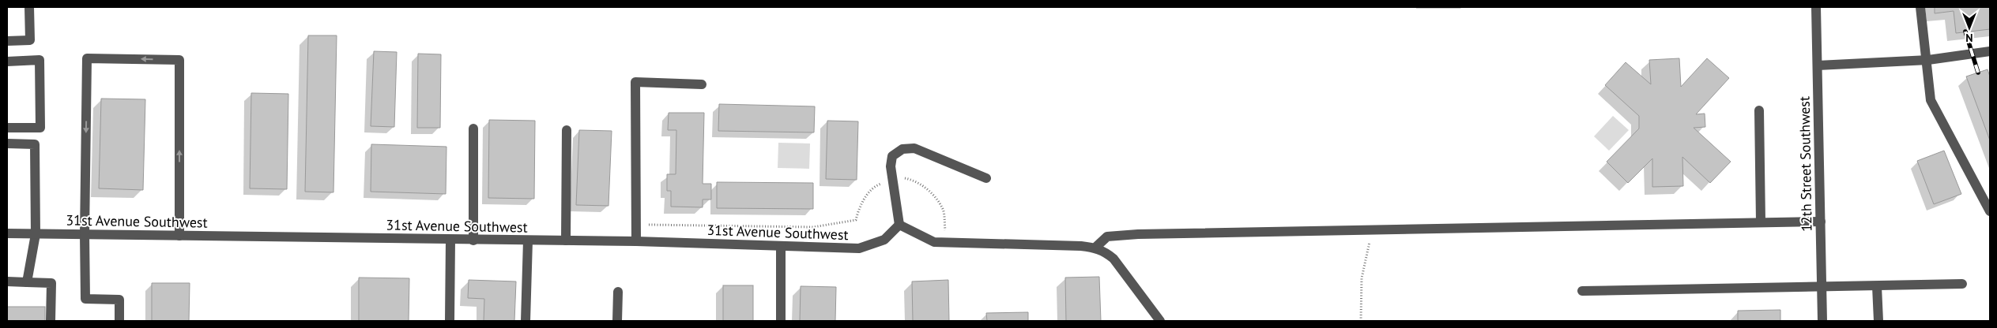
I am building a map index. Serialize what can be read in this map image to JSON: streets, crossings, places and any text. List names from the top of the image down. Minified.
{"streets":{"street":["12th Street Southwest","31st Avenue Southwest"]},"north":"bottom"}
